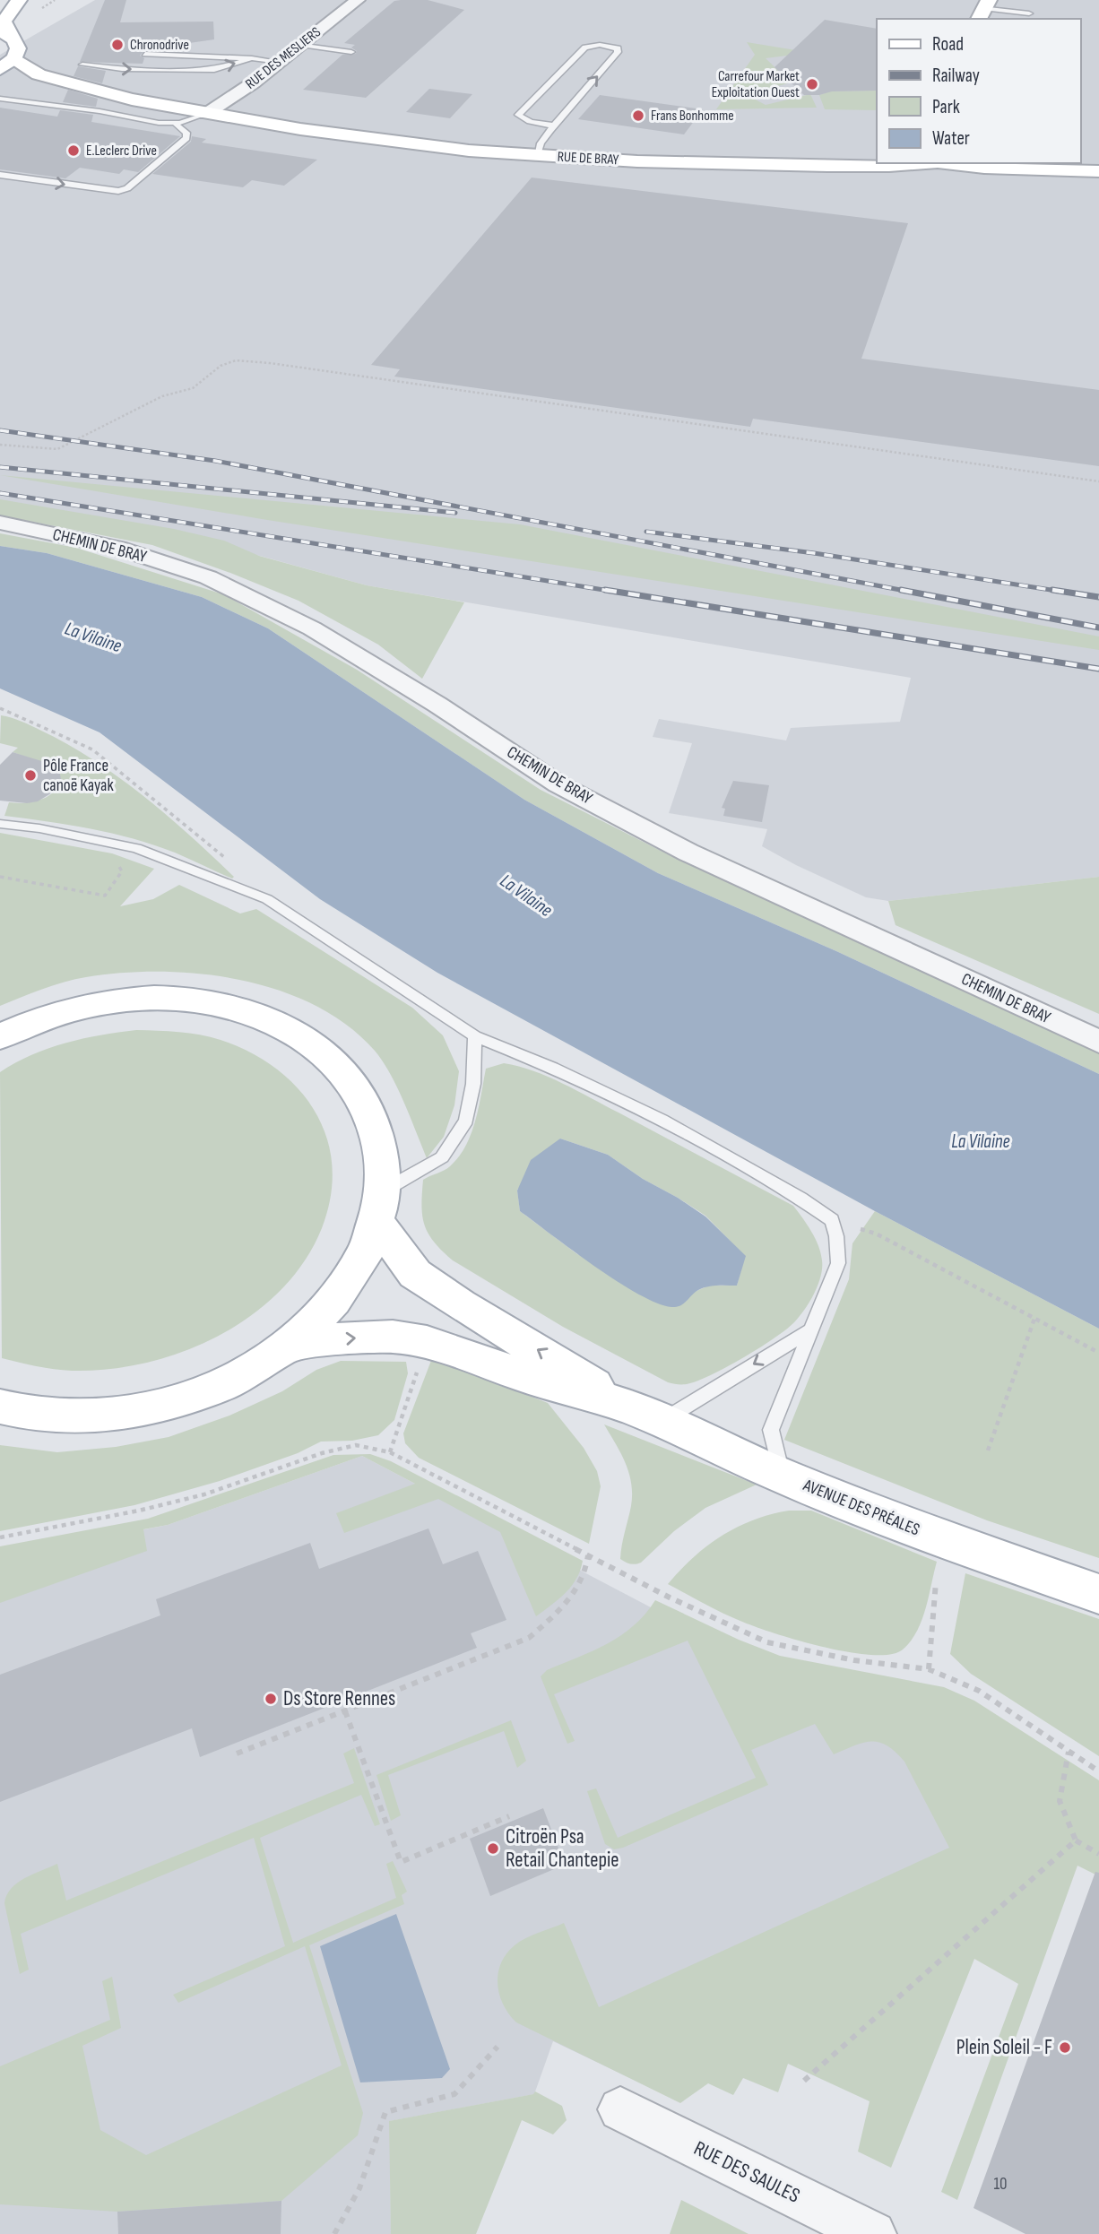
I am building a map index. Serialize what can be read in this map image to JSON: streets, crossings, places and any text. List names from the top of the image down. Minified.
{"streets":{"main road":["RUE DE BRAY","AVENUE DES PRÉALES"],"street":["RUE DES MESLIERS","CHEMIN DE BRAY","RUE DES SAULES"]},"crossings":[["RUE DES MESLIERS","RUE DE BRAY"]],"water":["La Vilaine"],"places":["Chronodrive","Carrefour Market Exploitation Ouest","Frans Bonhomme","E.Leclerc Drive","Pôle France canoë Kayak","Ds Store Rennes","Citroën Psa Retail Chantepie","Plein Soleil - F"],"house_numbers":["10"],"legend":["Road","Railway","Park","Water"]}
